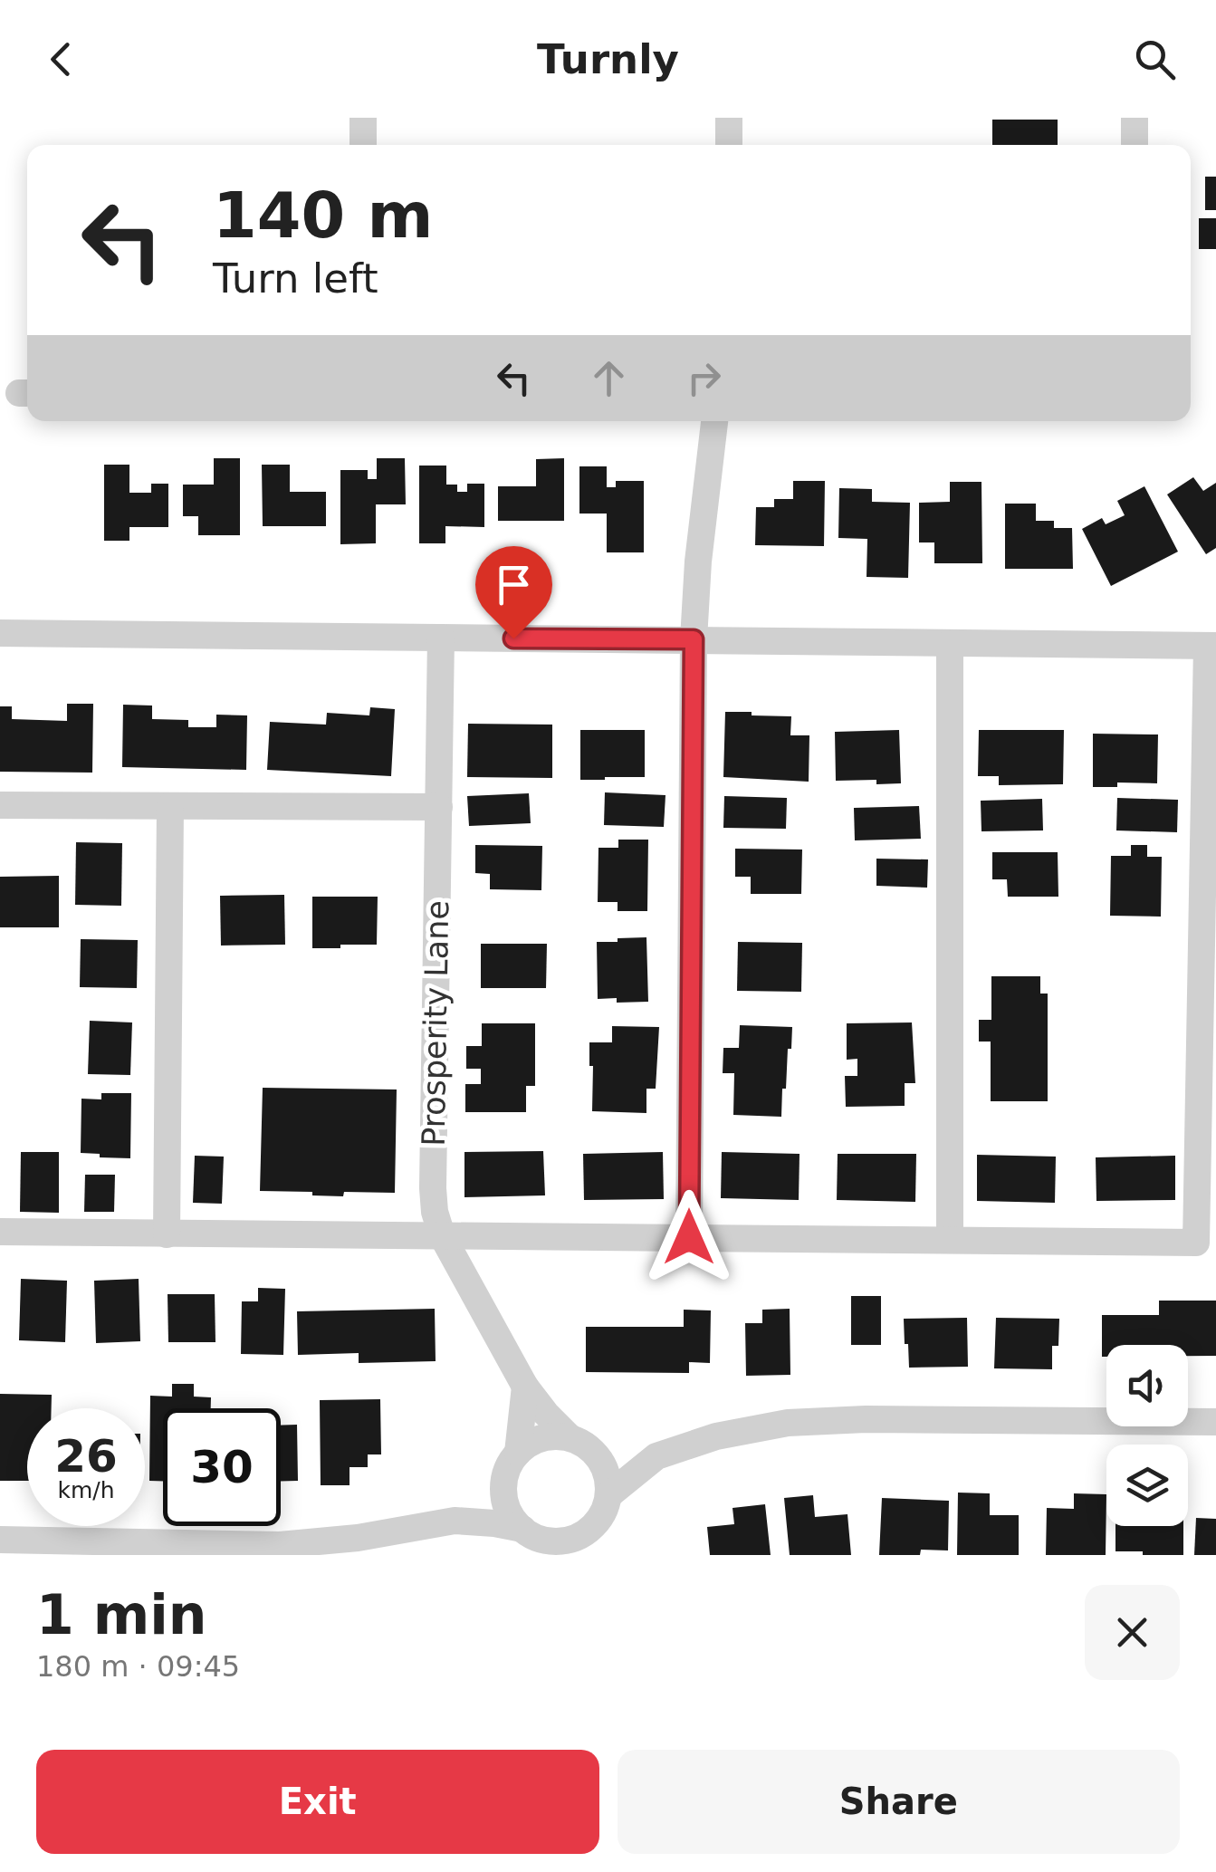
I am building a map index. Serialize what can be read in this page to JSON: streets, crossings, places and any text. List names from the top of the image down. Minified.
{"streets":{"street":["Prosperity Lane"]},"page":{"header":"Turnly","turn":["140 m","Turn left"],"speed":"26 km/h","limit":"30","heading":["1 min","180 m · 09:45"],"buttons":["Exit","Share"]}}
